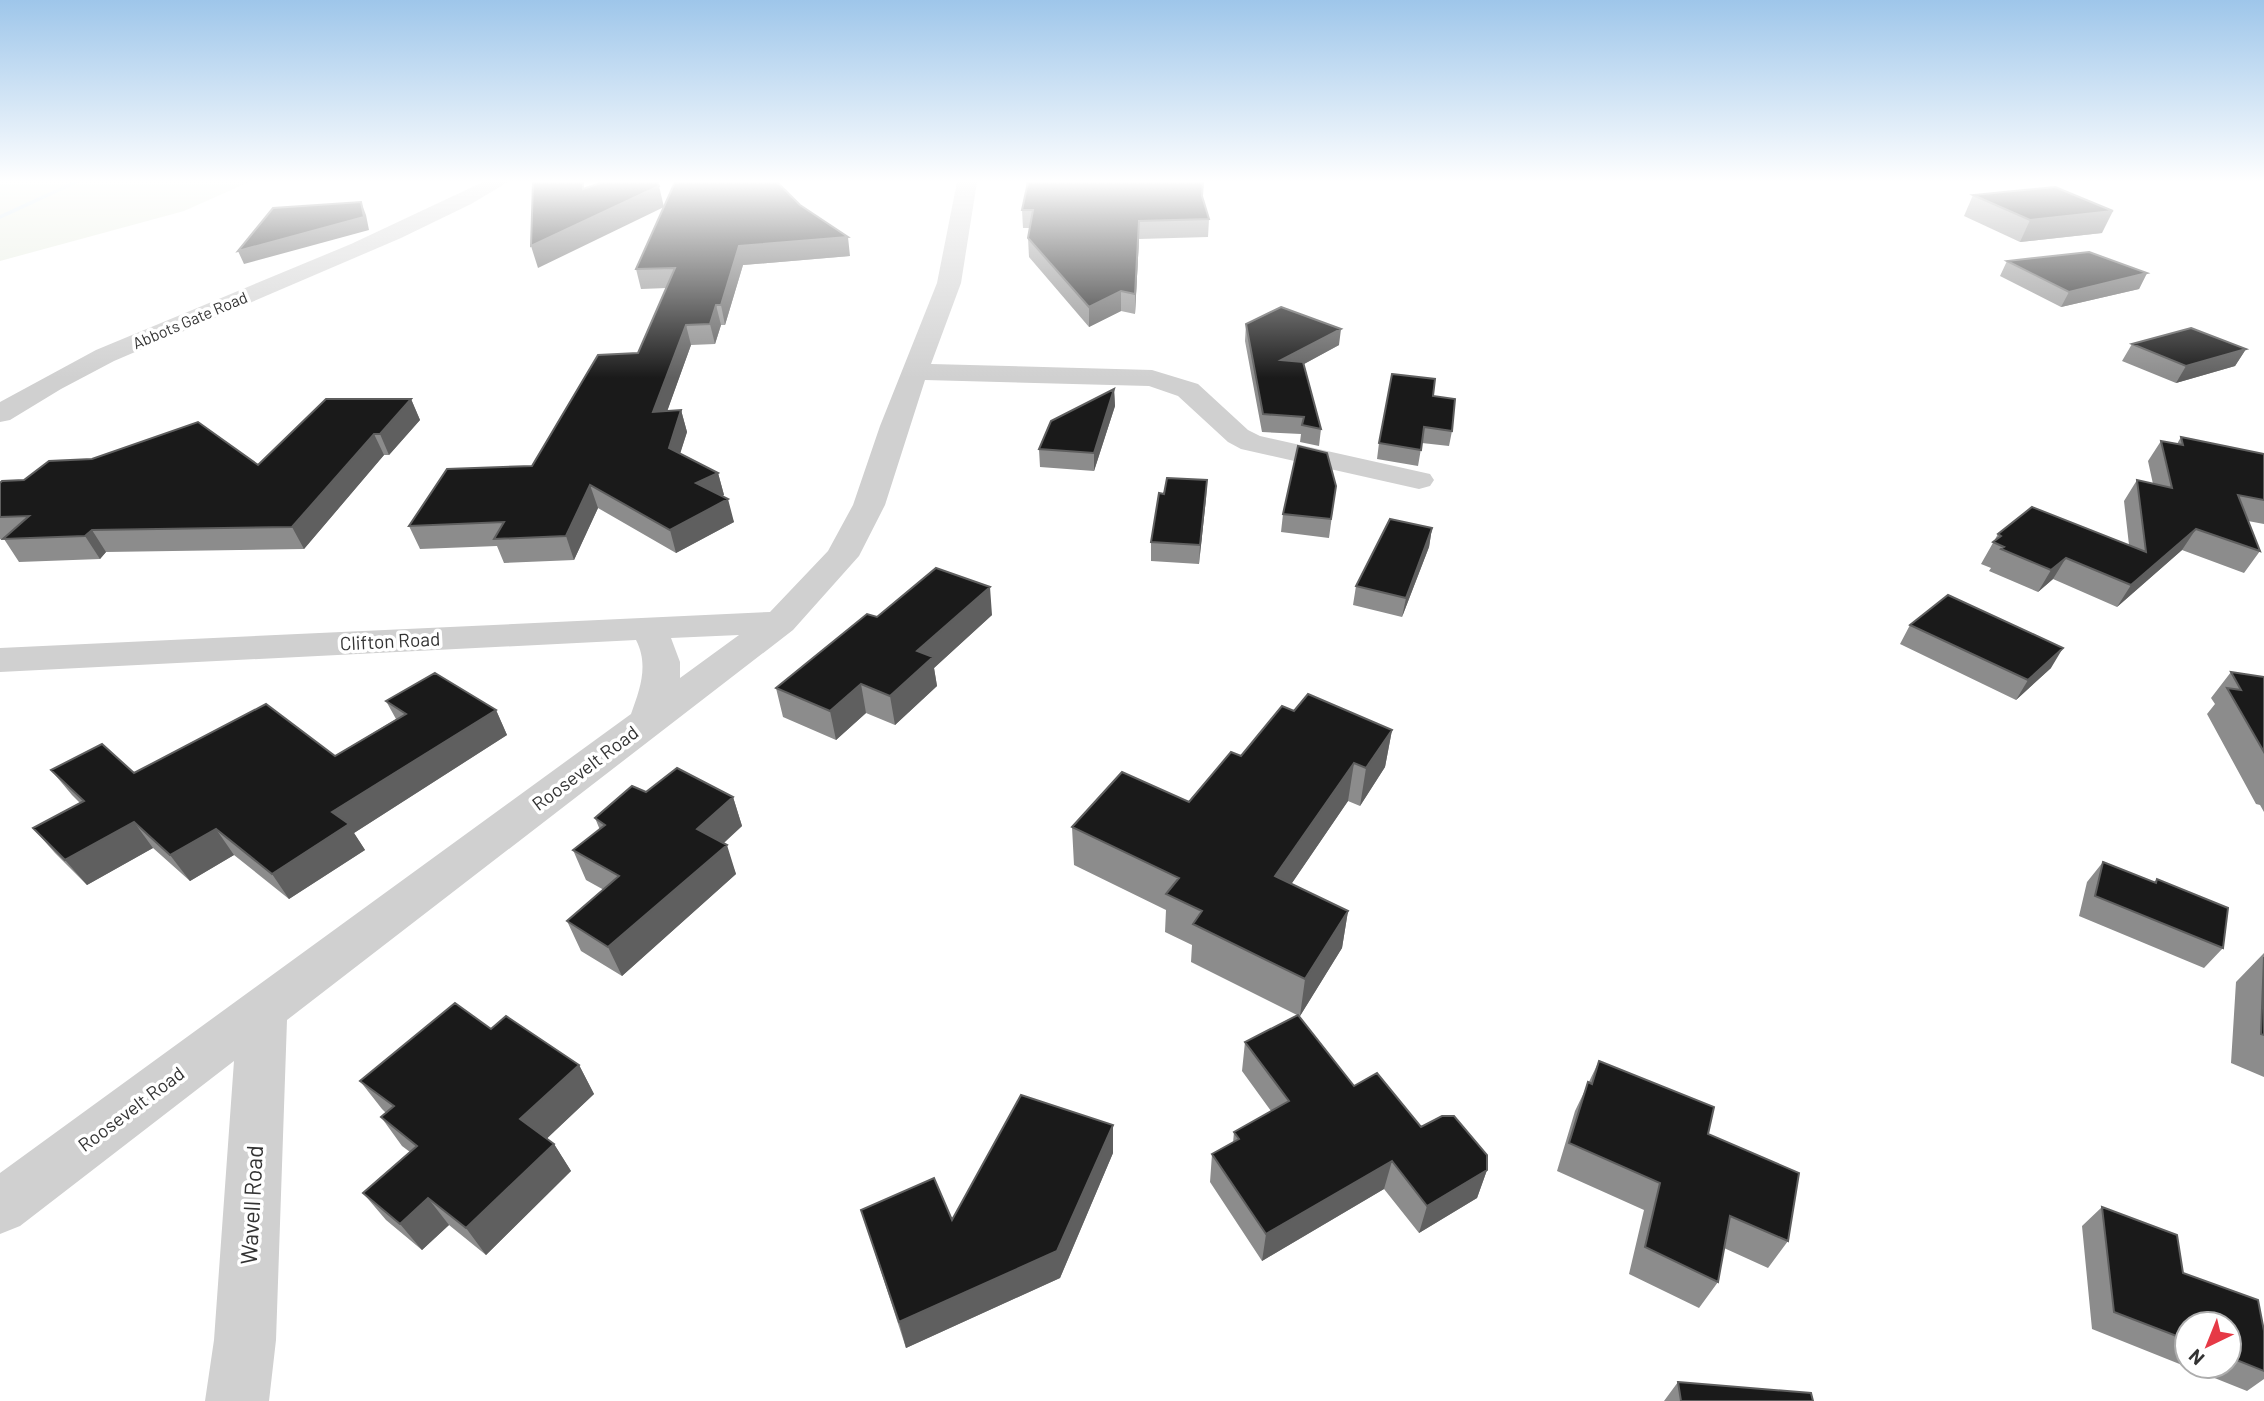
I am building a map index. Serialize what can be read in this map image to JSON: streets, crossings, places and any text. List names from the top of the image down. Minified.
{"streets":{"street":["Abbots Gate Road","Clifton Road","Roosevelt Road","Wavell Road"]},"crossings":[["Clifton Road","Roosevelt Road"],["Roosevelt Road","Wavell Road"]],"north":"bottom left"}
